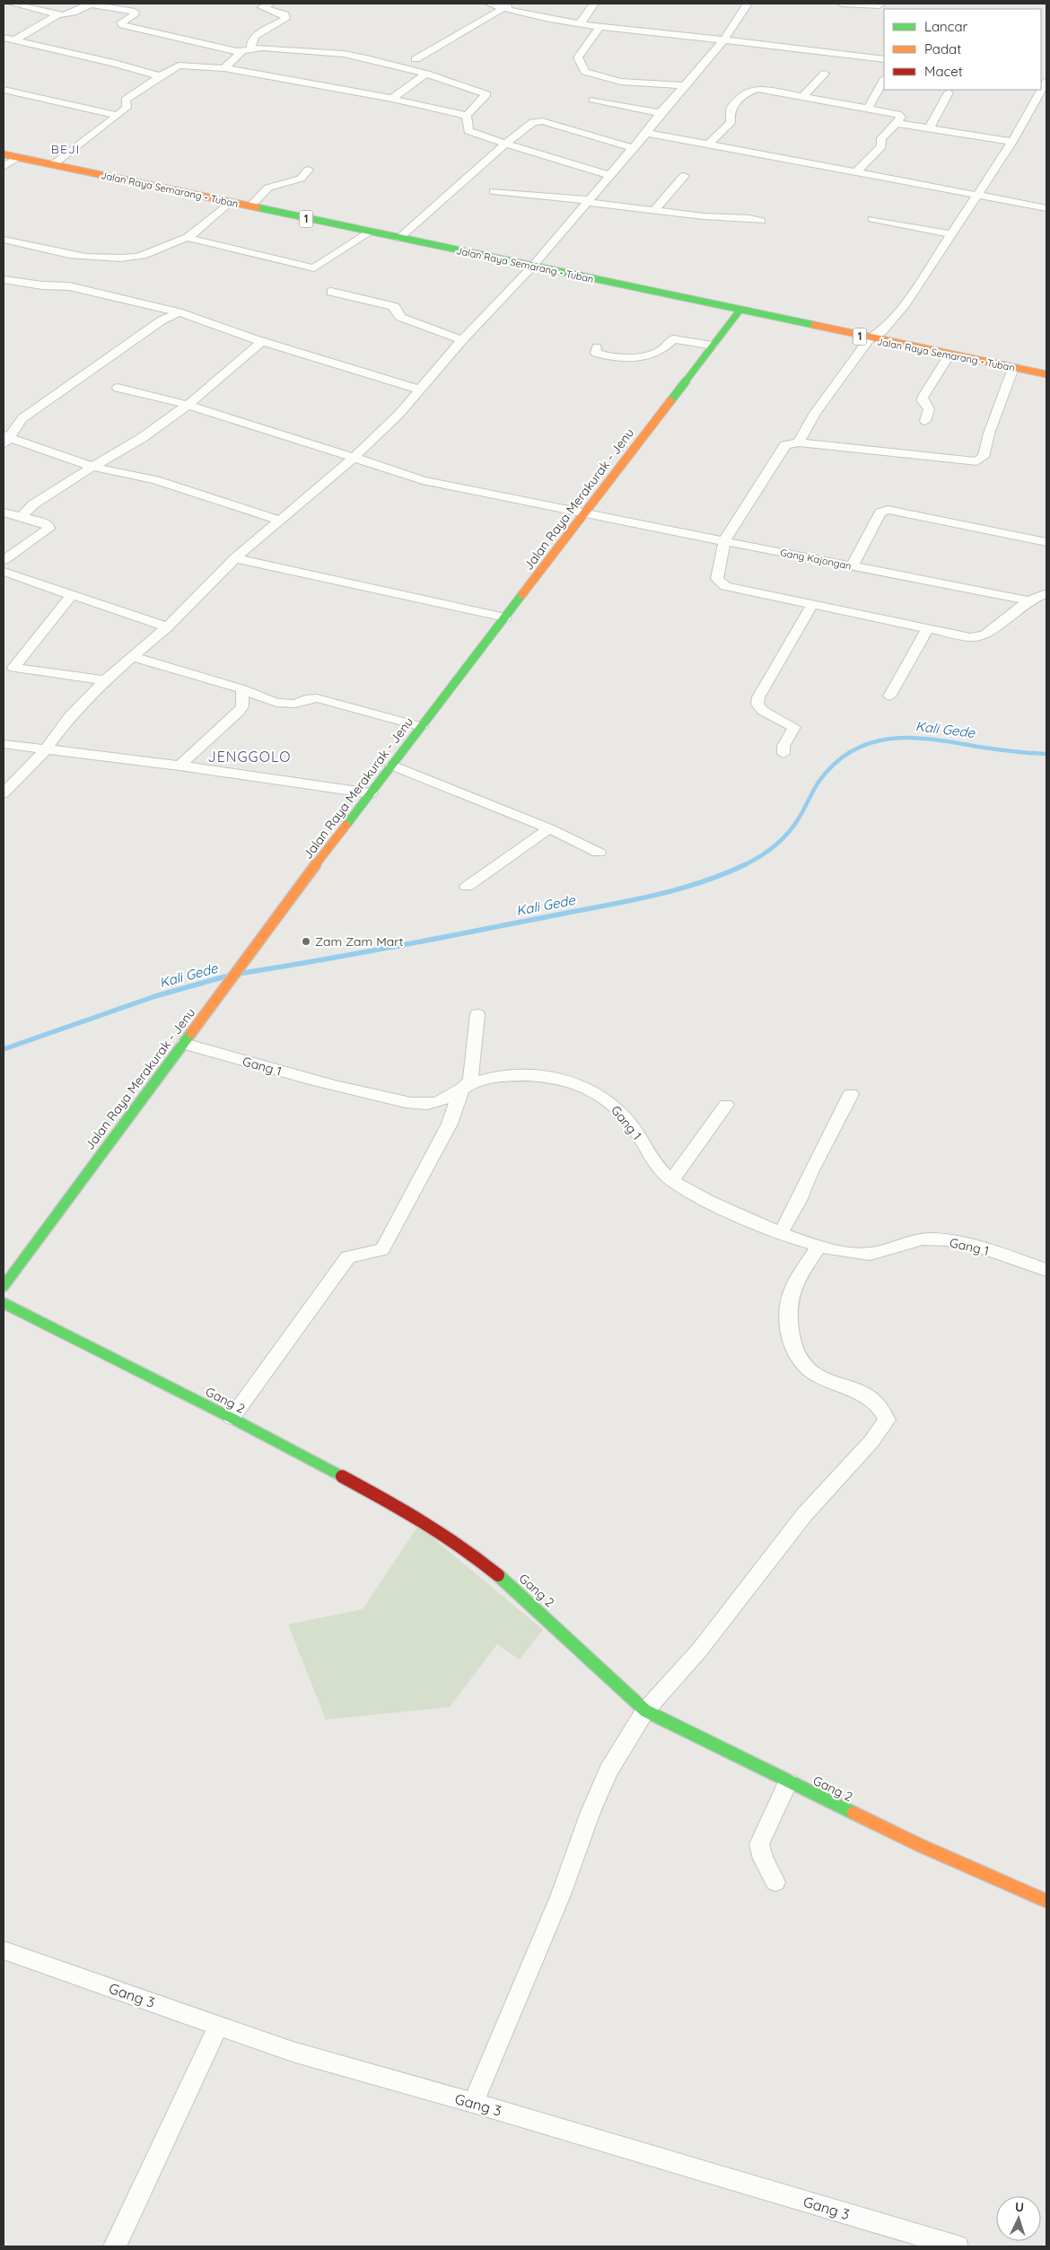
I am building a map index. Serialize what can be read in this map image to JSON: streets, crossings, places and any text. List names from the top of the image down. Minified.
{"streets":{"main road":["Jalan Raya Semarang - Tuban","1","Jalan Raya Merakurak - Jenu","Gang 2"],"street":["Gang Kajongan","Gang 1","Gang 3"]},"crossings":[["Jalan Raya Semarang - Tuban","Jalan Raya Merakurak - Jenu"],["Jalan Raya Merakurak - Jenu","Gang Kajongan"],["Jalan Raya Merakurak - Jenu","Gang 1"]],"districts":["BEJI","JENGGOLO"],"water":["Kali Gede"],"places":["Zam Zam Mart"],"legend":["Lancar","Padat","Macet"],"north":"top"}
